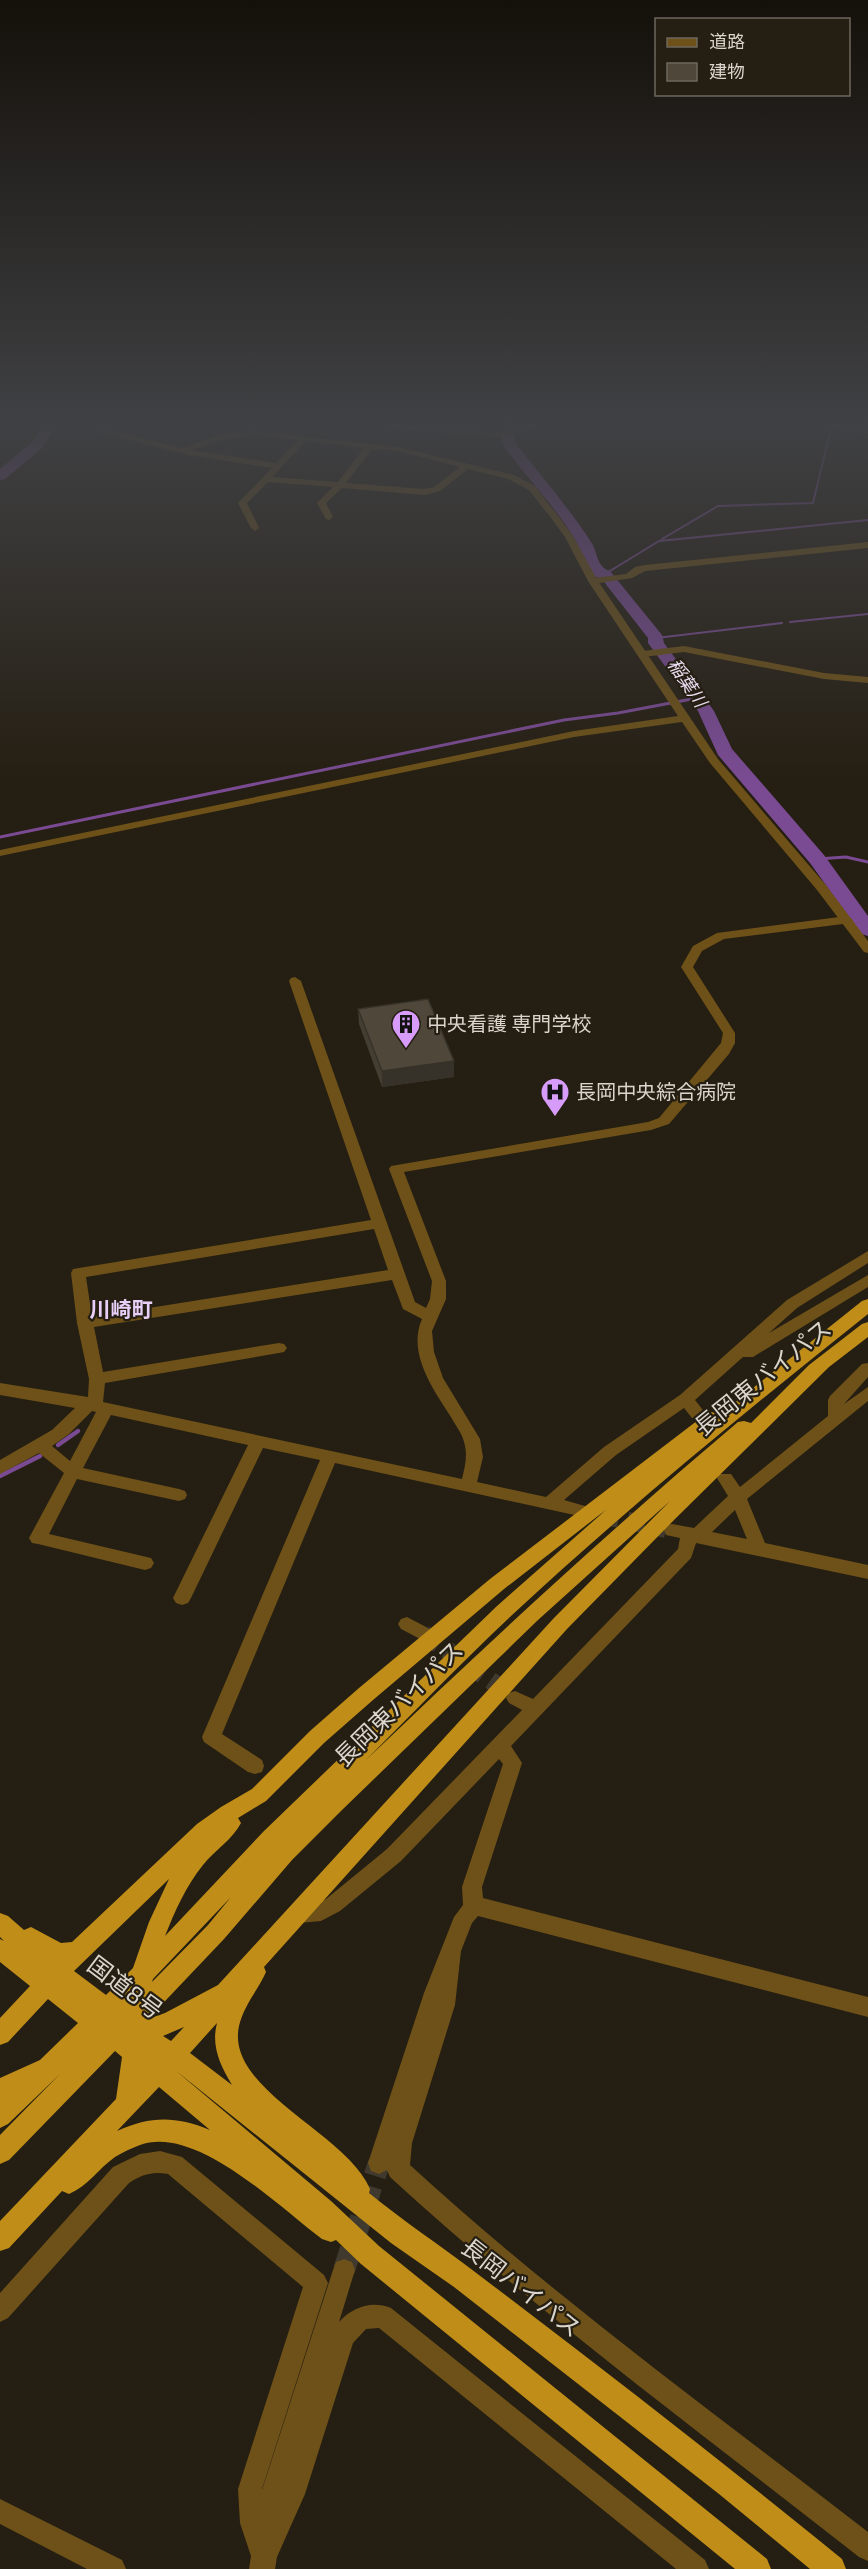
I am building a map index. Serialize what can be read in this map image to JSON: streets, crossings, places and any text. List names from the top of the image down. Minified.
{"streets":{"highway":["長岡東バイパス","長岡バイパス"]},"districts":["川崎町"],"water":["稲葉川"],"places":{"building":["中央看護 専門学校"],"hospital":["長岡中央綜合病院"]},"legend":["道路","建物"]}
